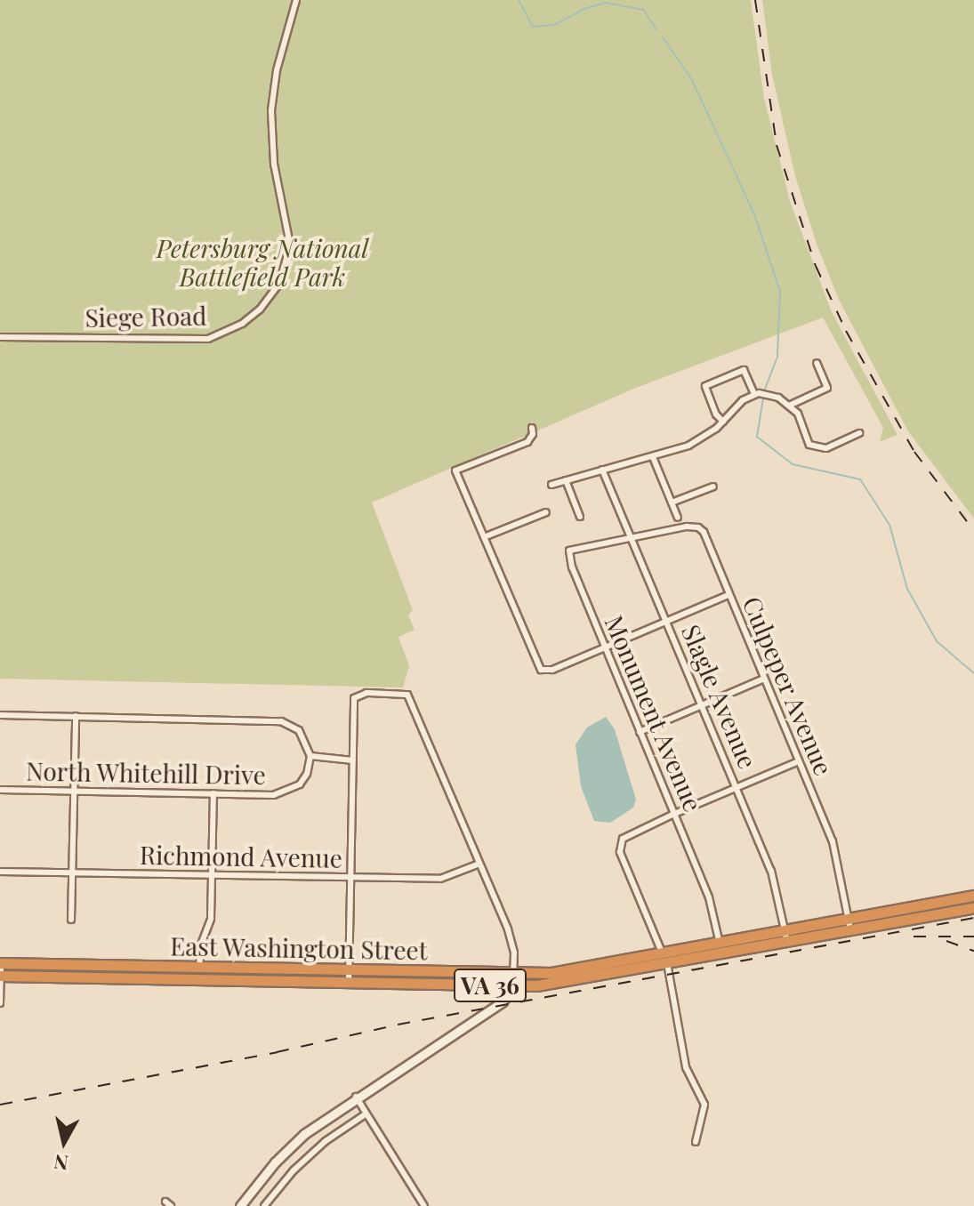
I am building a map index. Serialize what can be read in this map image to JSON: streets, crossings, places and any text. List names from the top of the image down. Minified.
{"streets":{"highway":["East Washington Street","VA 36"],"street":["Siege Road","Culpeper Avenue","Slagle Avenue","Monument Avenue","North Whitehill Drive","Richmond Avenue"]},"crossings":[["Culpeper Avenue","Slagle Avenue"],["Culpeper Avenue","Monument Avenue"],["Culpeper Avenue","East Washington Street"],["Slagle Avenue","Monument Avenue"],["Slagle Avenue","East Washington Street"],["Monument Avenue","East Washington Street"]],"parks":["Petersburg National Battlefield Park"],"north":"bottom"}
